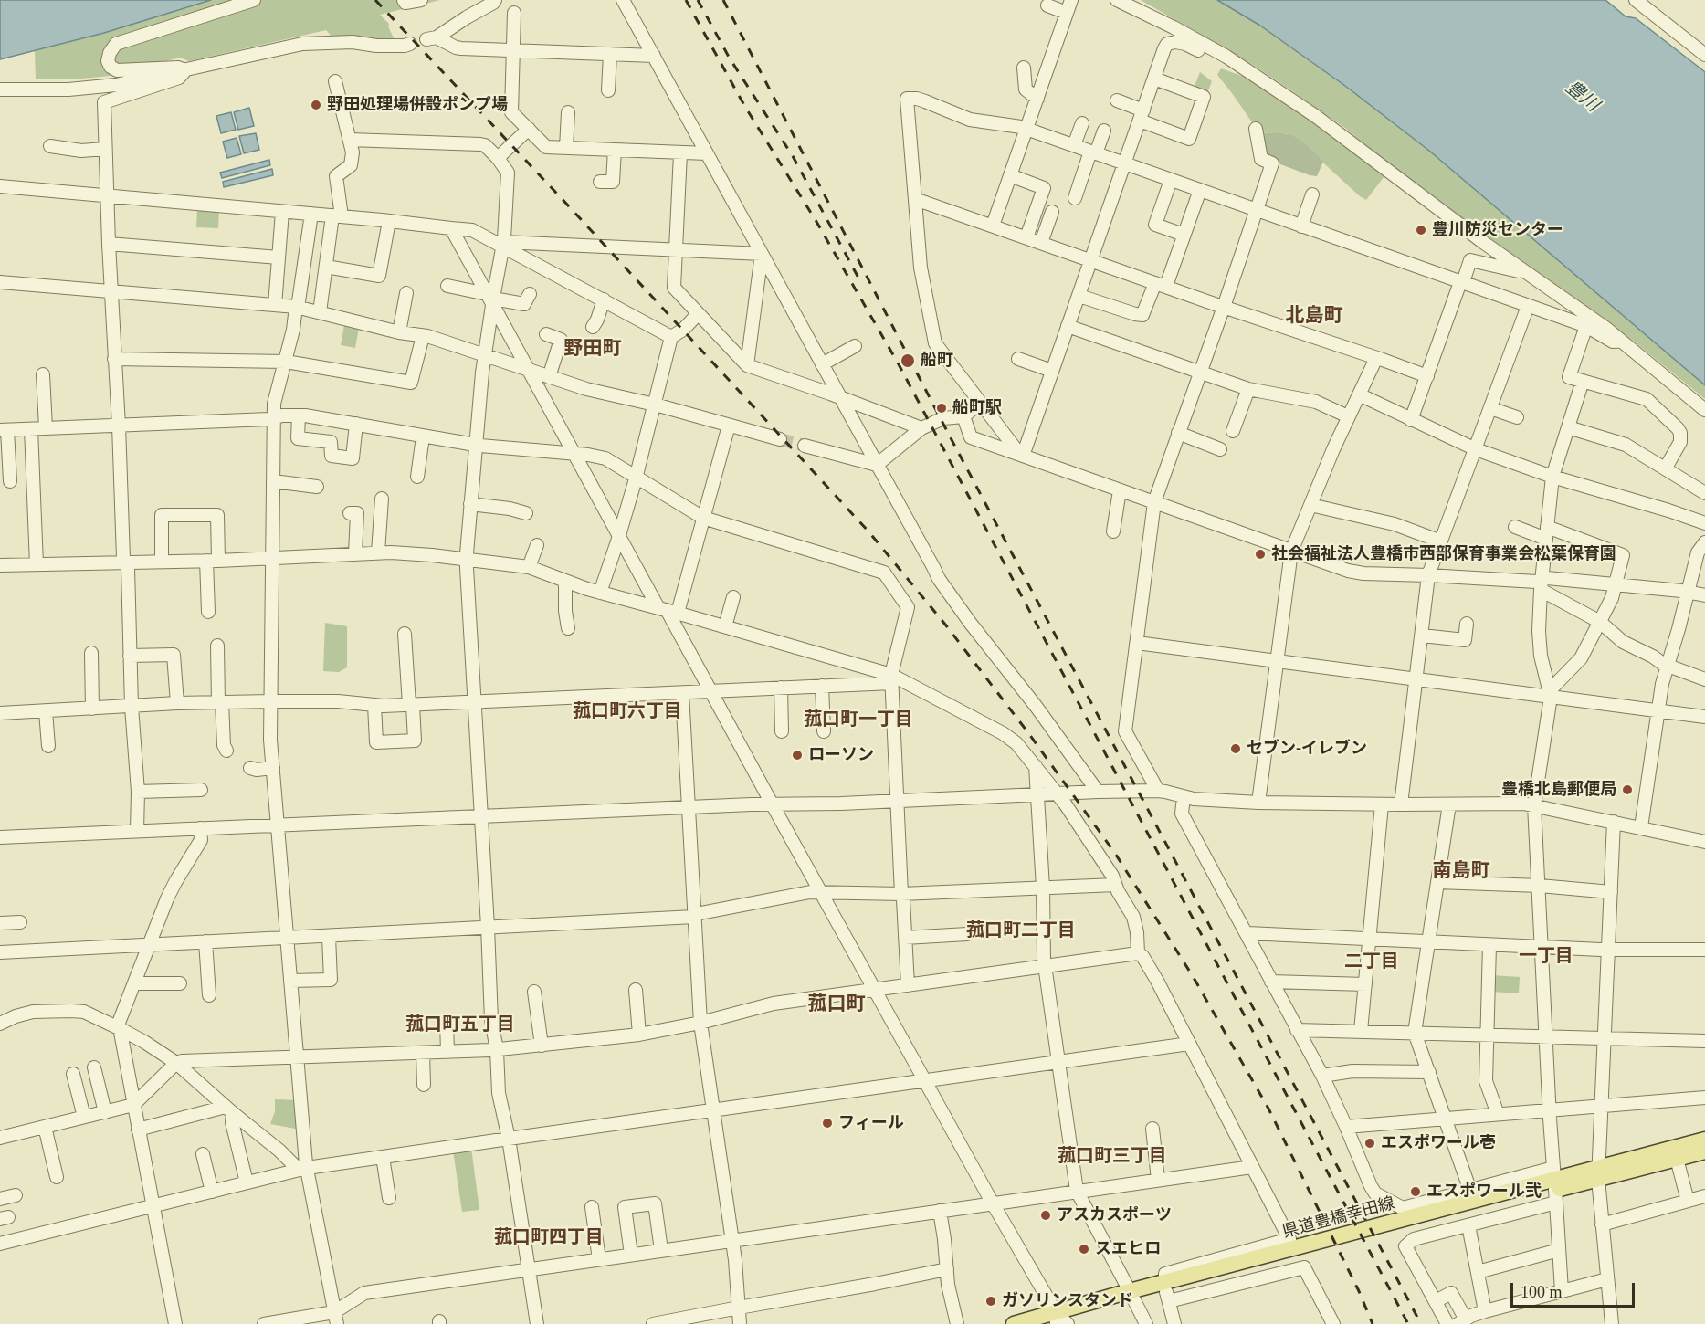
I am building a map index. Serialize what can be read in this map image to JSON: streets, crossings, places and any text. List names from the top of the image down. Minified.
{"streets":{"main road":["県道豊橋幸田線"]},"districts":["北島町","野田町","菰口町六丁目","菰口町一丁目","南島町","菰口町二丁目","一丁目","二丁目","菰口町","菰口町五丁目","菰口町三丁目","菰口町四丁目"],"water":["豊川"],"places":["野田処理場併設ポンプ場","豊川防災センター","船町","船町駅","社会福祉法人豊橋市西部保育事業会松葉保育園","セブン-イレブン","ローソン","豊橋北島郵便局","フィール","エスポワール壱","エスポワール弐","アスカスポーツ","スエヒロ","ガソリンスタンド"],"scale_bar":"100 m"}
